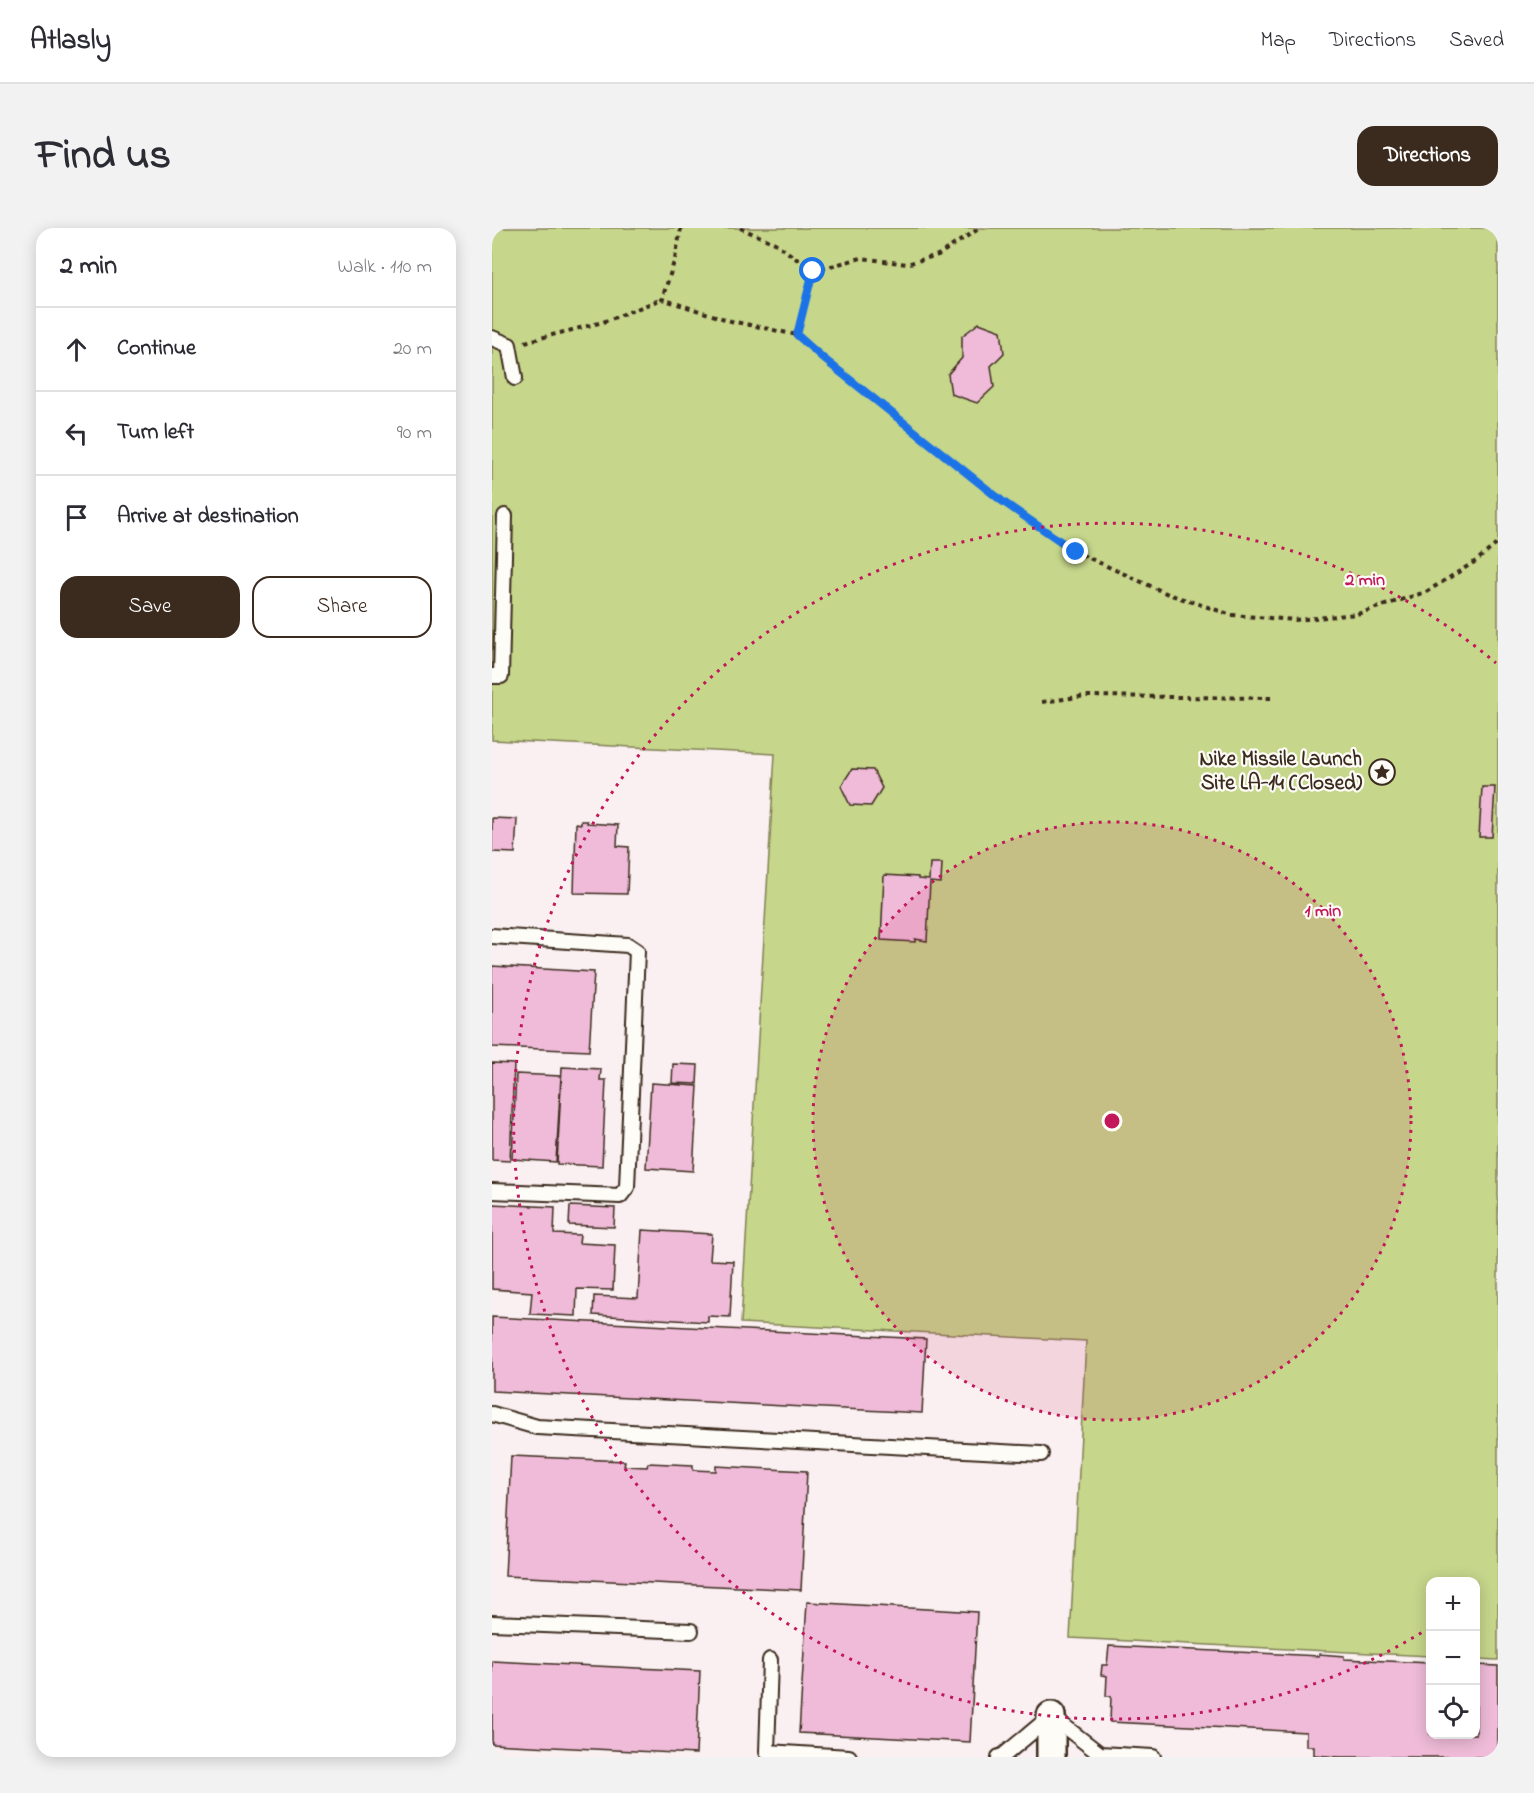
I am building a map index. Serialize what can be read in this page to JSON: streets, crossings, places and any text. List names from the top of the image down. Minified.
{"places":{"place":["Nike Missile Launch Site LA-14 (Closed)"]},"page":{"header":"Atlasly","nav":["Map","Directions","Saved"],"title":"Find us","buttons":["Directions",["Save","Share"]],"heading":["2 min","Walk · 110 m"],"list":[["Continue","20 m"],["Turn left","90 m"],"Arrive at destination"],"map_buttons":["+","−"]},"rings":["2 min","1 min"]}
